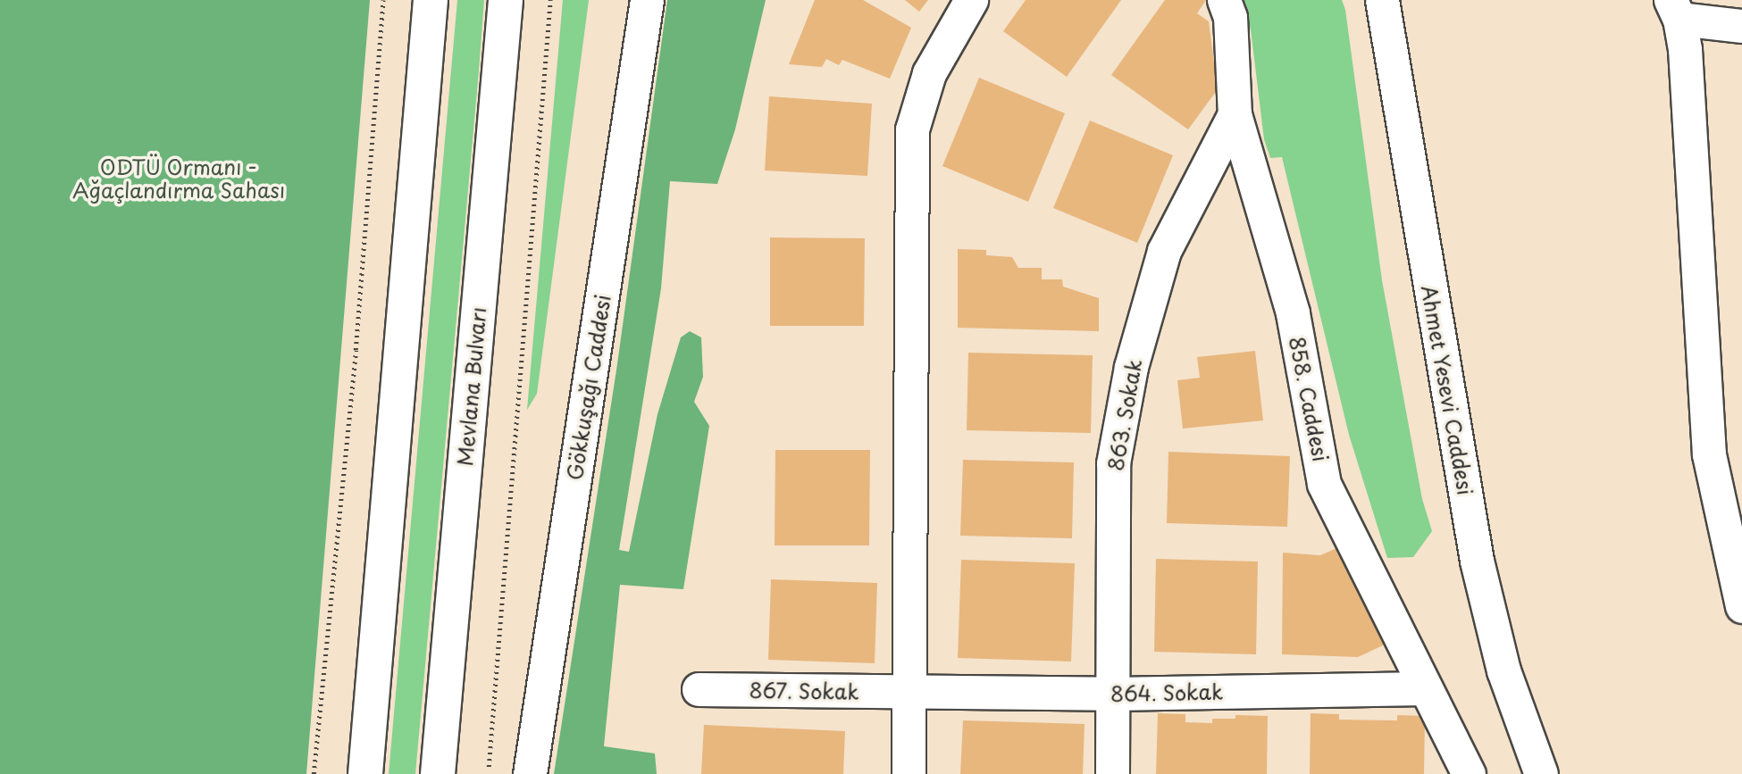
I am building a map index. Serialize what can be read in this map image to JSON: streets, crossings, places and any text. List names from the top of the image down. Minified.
{"streets":{"highway":["Mevlana Bulvarı"],"street":["Gökkuşağı Caddesi","Ahmet Yesevi Caddesi","858. Caddesi","863. Sokak","867. Sokak","864. Sokak"]},"crossings":[["858. Caddesi","863. Sokak"],["858. Caddesi","864. Sokak"],["863. Sokak","864. Sokak"],["867. Sokak","864. Sokak"]],"parks":["ODTÜ Ormanı - Ağaçlandırma Sahası"]}
